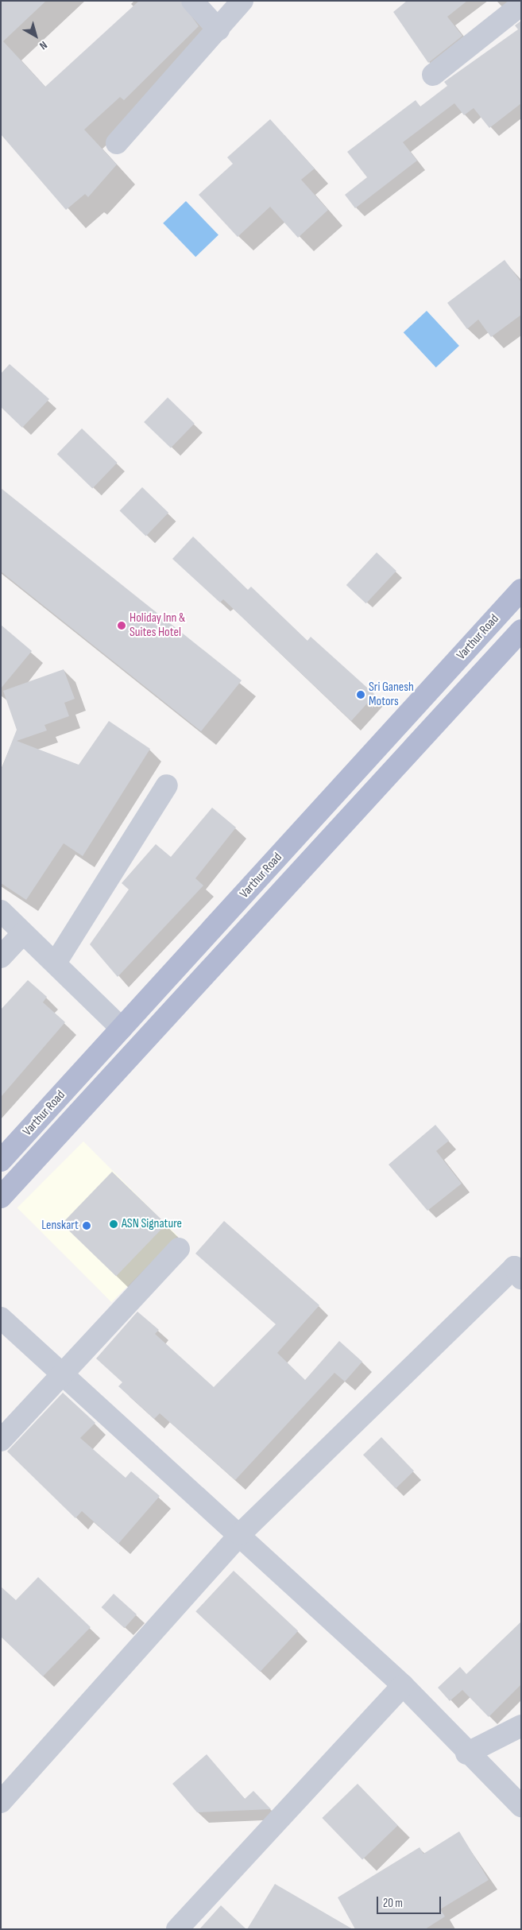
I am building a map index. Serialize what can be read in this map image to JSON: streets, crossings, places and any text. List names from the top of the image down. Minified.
{"streets":{"main road":["Varthur Road"]},"places":["Holiday Inn & Suites Hotel","Sri Ganesh Motors","ASN Signature","Lenskart"],"scale_bar":"20 m","north":"bottom right"}
